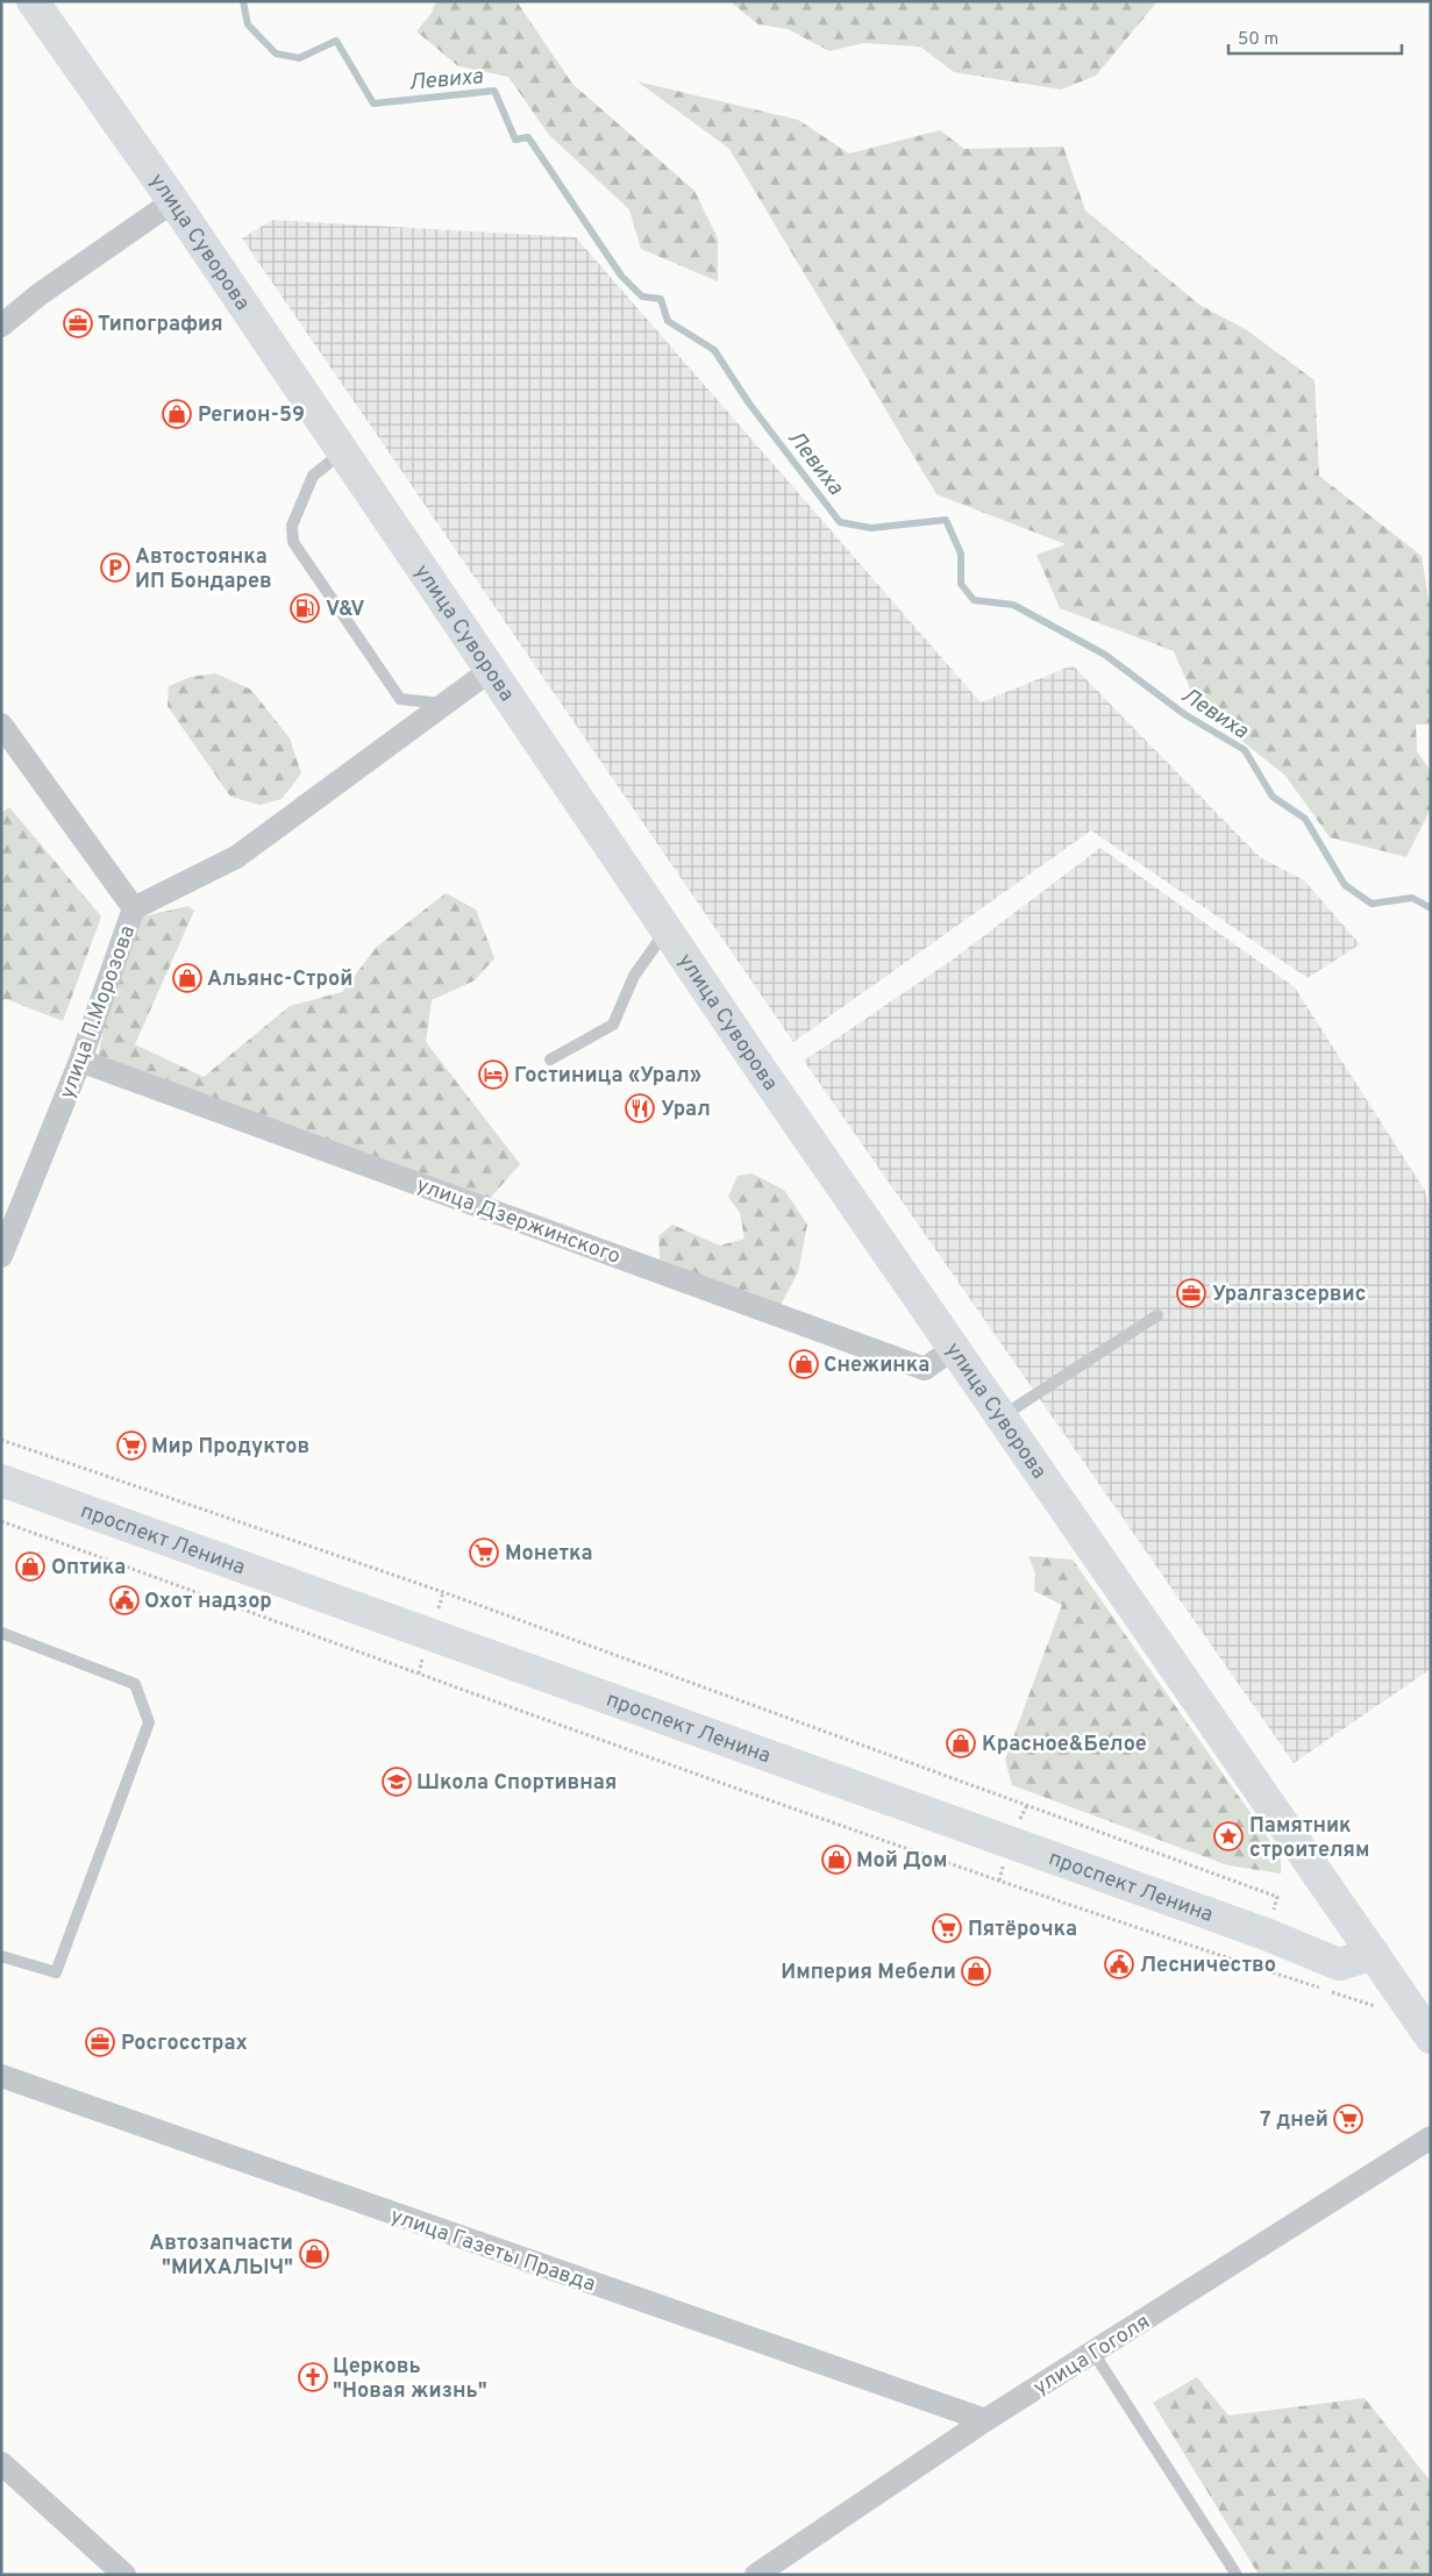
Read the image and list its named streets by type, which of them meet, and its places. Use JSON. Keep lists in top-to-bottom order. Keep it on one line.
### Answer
{"streets":{"main road":["улица Суворова","проспект Ленина"],"street":["улица П.Морозова","улица Дзержинского","улица Газеты Правда","улица Гоголя"]},"crossings":[["улица Суворова","улица П.Морозова"],["улица Суворова","улица Дзержинского"],["улица Суворова","проспект Ленина"],["улица П.Морозова","улица Дзержинского"],["улица Газеты Правда","улица Гоголя"]],"water":["Левиха"],"places":{"office":["Типография","Уралгазсервис","Росгосстрах"],"shop":["Регион-59","Альянс-Строй","Снежинка","Оптика","Красное&Белое","Мой Дом","Империя Мебели","Автозапчасти \"МИХАЛЫЧ\""],"parking":["Автостоянка ИП Бондарев"],"fuel station":["V&V"],"hotel":["Гостиница «Урал»"],"restaurant":["Урал"],"supermarket":["Мир Продуктов","Монетка","Пятёрочка","7 дней"],"public building":["Охот надзор","Лесничество"],"school or university":["Школа Спортивная"],"place":["Памятник строителям"],"church":["Церковь \"Новая жизнь\""]},"scale_bar":"50 m"}
